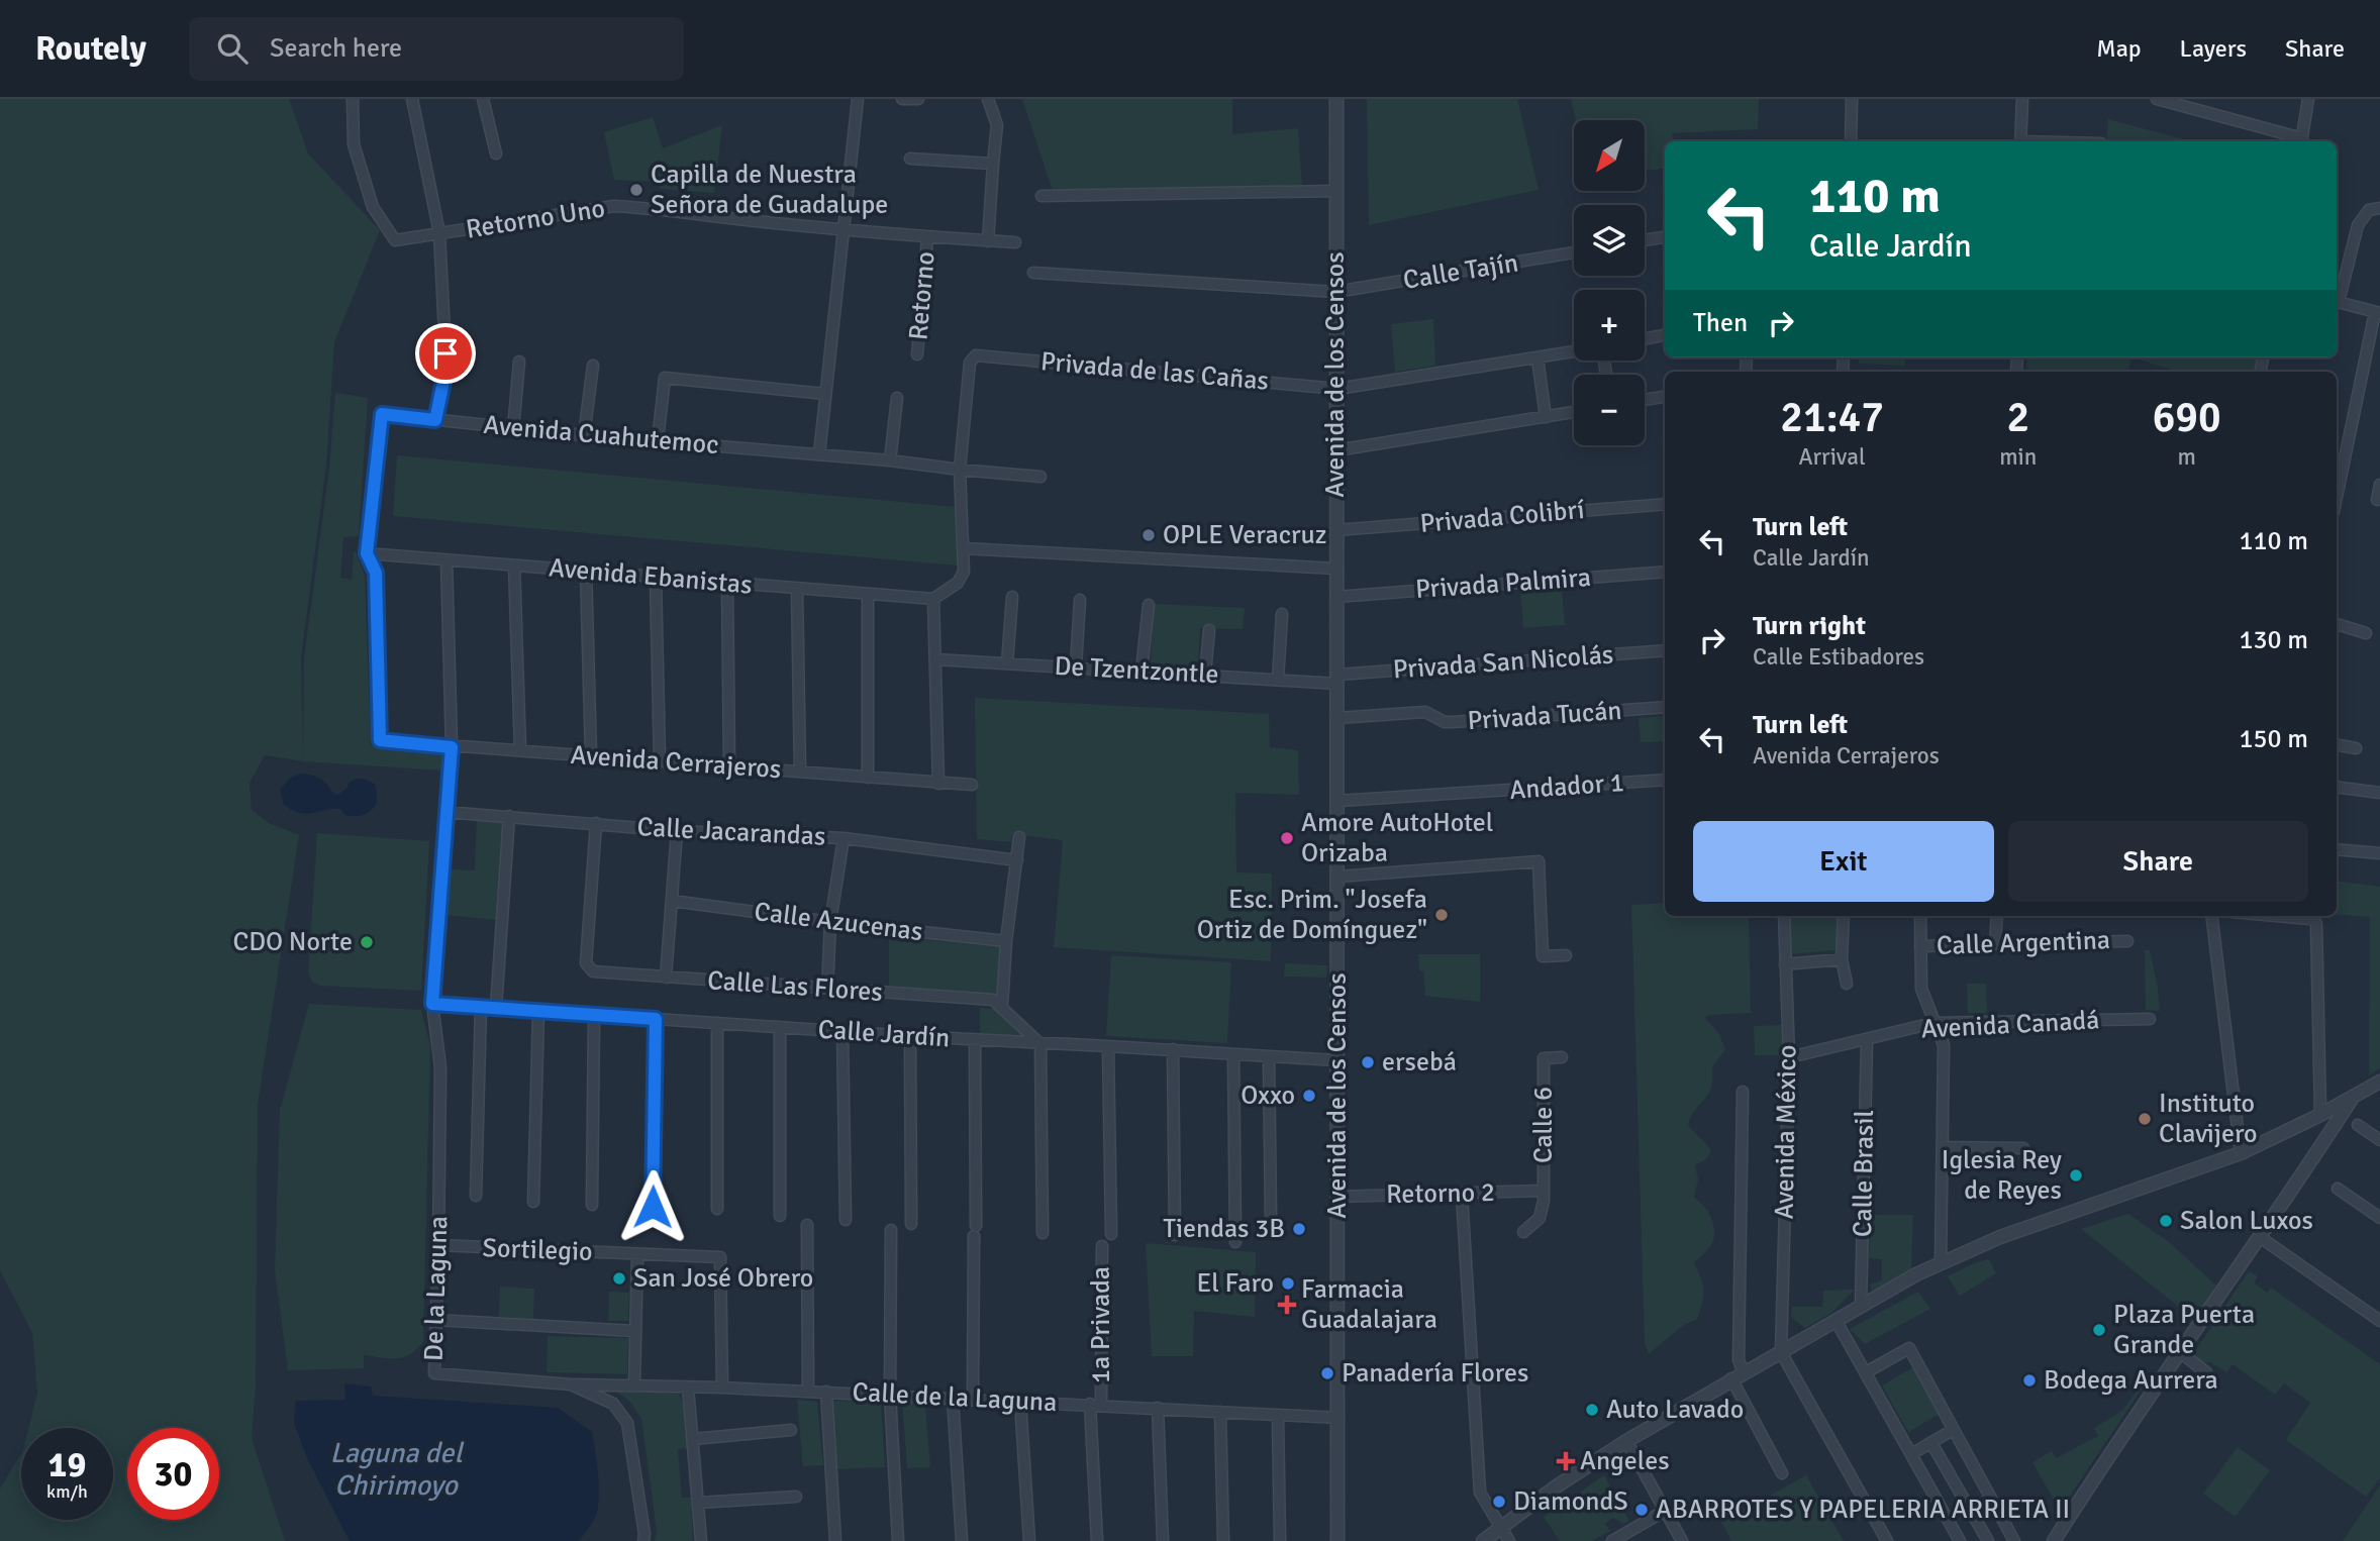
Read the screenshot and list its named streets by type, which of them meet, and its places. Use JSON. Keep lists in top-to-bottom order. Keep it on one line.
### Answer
{"streets":{"street":["Retorno Uno","Calle Tajín","Retorno","Privada de las Cañas","Avenida de los Censos","Avenida Cuahutemoc","Privada Colibrí","Avenida Ebanistas","Privada Palmira","Privada San Nicolás","De Tzentzontle","Privada Tucán","Avenida Cerrajeros","Andador 1","Calle Jacarandas","Calle Azucenas","Calle Argentina","Calle Las Flores","Avenida Canadá","Calle Jardín","Calle 6","Avenida México","Calle Brasil","Retorno 2","Sortilegio","De la Laguna","1a Privada","Calle de la Laguna"]},"crossings":[["Retorno Uno","Retorno"],["Calle Tajín","Avenida de los Censos"],["Privada de las Cañas","Avenida de los Censos"],["Privada de las Cañas","Avenida Cuahutemoc"],["Avenida de los Censos","Privada Colibrí"],["Avenida de los Censos","Privada Palmira"],["Avenida de los Censos","Privada San Nicolás"],["Avenida de los Censos","De Tzentzontle"],["Avenida de los Censos","Privada Tucán"],["Avenida de los Censos","Andador 1"],["Avenida de los Censos","Calle Jardín"],["Avenida de los Censos","Retorno 2"],["Avenida de los Censos","Calle de la Laguna"],["Avenida Cuahutemoc","Avenida Ebanistas"],["Avenida Cuahutemoc","Avenida Cerrajeros"],["Avenida Ebanistas","Avenida Cerrajeros"],["Avenida Ebanistas","De la Laguna"],["Privada San Nicolás","De Tzentzontle"],["Avenida Cerrajeros","De la Laguna"],["Calle Jacarandas","Calle Las Flores"],["Calle Jacarandas","De la Laguna"],["Avenida Canadá","Avenida México"],["Avenida Canadá","Calle Brasil"],["Calle Jardín","De la Laguna"],["Calle 6","Retorno 2"],["Sortilegio","De la Laguna"],["Sortilegio","Calle de la Laguna"],["De la Laguna","Calle de la Laguna"],["1a Privada","Calle de la Laguna"]],"water":["Laguna del Chirimoyo"],"places":{"other":["Capilla de Nuestra Señora de Guadalupe","OPLE Veracruz","Amore AutoHotel Orizaba","Esc. Prim. \"Josefa Ortiz de Domínguez\"","CDO Norte","ersebá","Oxxo","Instituto Clavijero","Iglesia Rey de Reyes","Salon Luxos","Tiendas 3B","San José Obrero","El Faro","Plaza Puerta Grande","Panadería Flores","Bodega Aurrera","Auto Lavado","DiamondS","ABARROTES Y PAPELERIA ARRIETA II"],"health":["Farmacia Guadalajara","Angeles"]},"north":"bottom left","page":{"header":"Routely","search":"Search here","nav":["Map","Layers","Share"],"map_buttons":["+","−"],"turn":["110 m","Calle Jardín"],"then":"Then","eta":["21:47","Arrival","2","min","690","m"],"list":[{"name":"Turn left","note":"Calle Jardín","value":"110 m"},{"name":"Turn right","note":"Calle Estibadores","value":"130 m"},{"name":"Turn left","note":"Avenida Cerrajeros","value":"150 m"}],"buttons":["Exit","Share"],"speed":"19 km/h","limit":"30"}}
